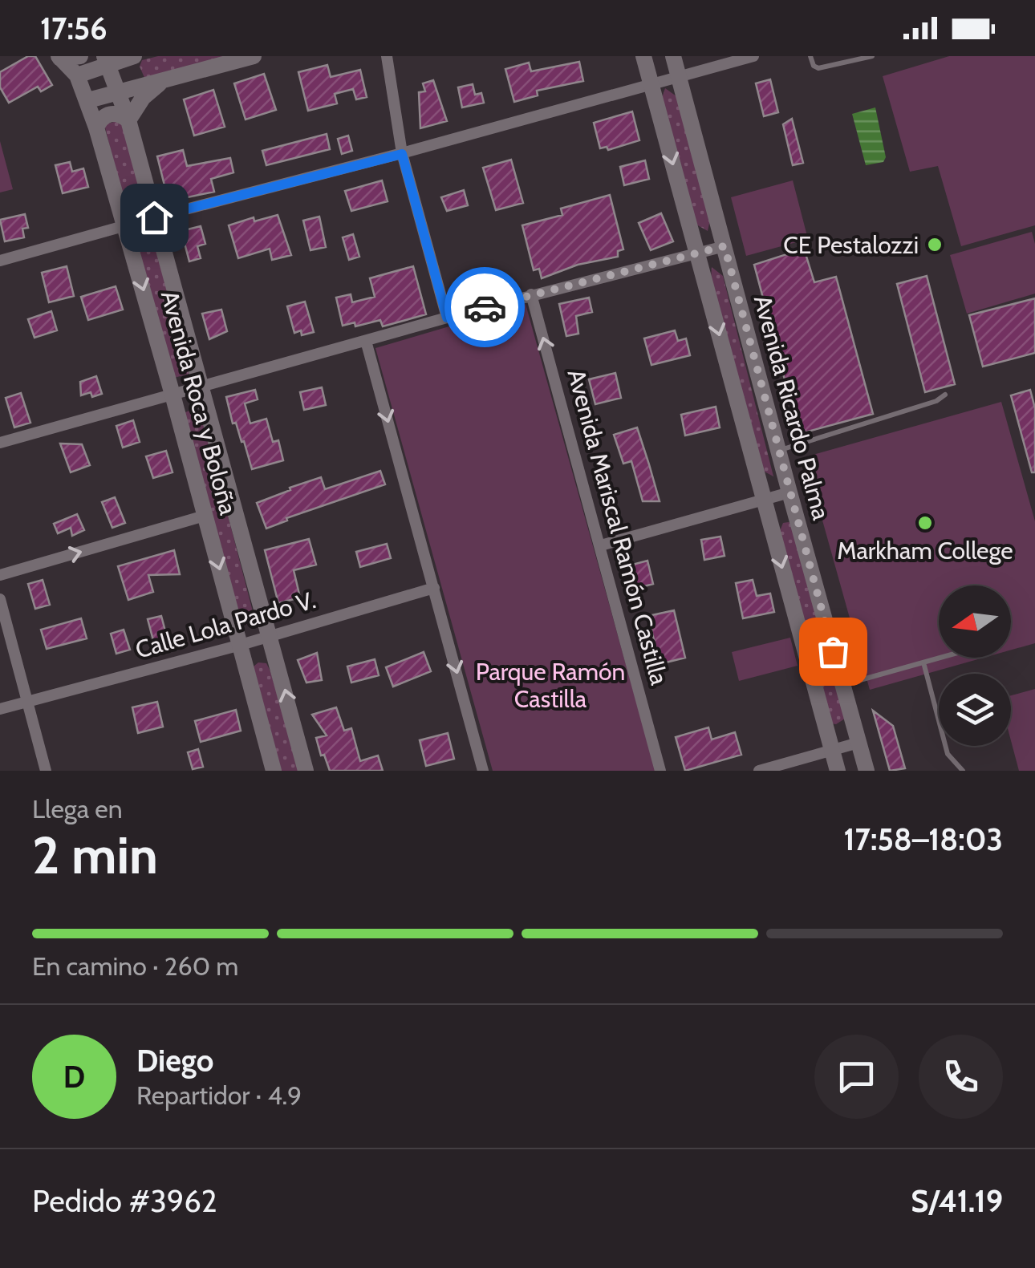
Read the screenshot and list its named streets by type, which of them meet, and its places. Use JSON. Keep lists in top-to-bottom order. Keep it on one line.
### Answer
{"streets":{"main road":["Avenida Roca y Boloña","Avenida Ricardo Palma"],"street":["Avenida Mariscal Ramón Castilla","Calle Lola Pardo V."]},"crossings":[["Avenida Roca y Boloña","Calle Lola Pardo V."]],"one_way":["Avenida Mariscal Ramón Castilla"],"parks":["Parque Ramón Castilla"],"places":["CE Pestalozzi","Markham College"],"north":"left","page":{"status":"17:56","heading":["2 min","Llega en","17:58–18:03"],"panel":["Diego","Repartidor · 4.9","Pedido #3962","S/41.19"],"bar":"En camino · 260 m","round":"D"}}
